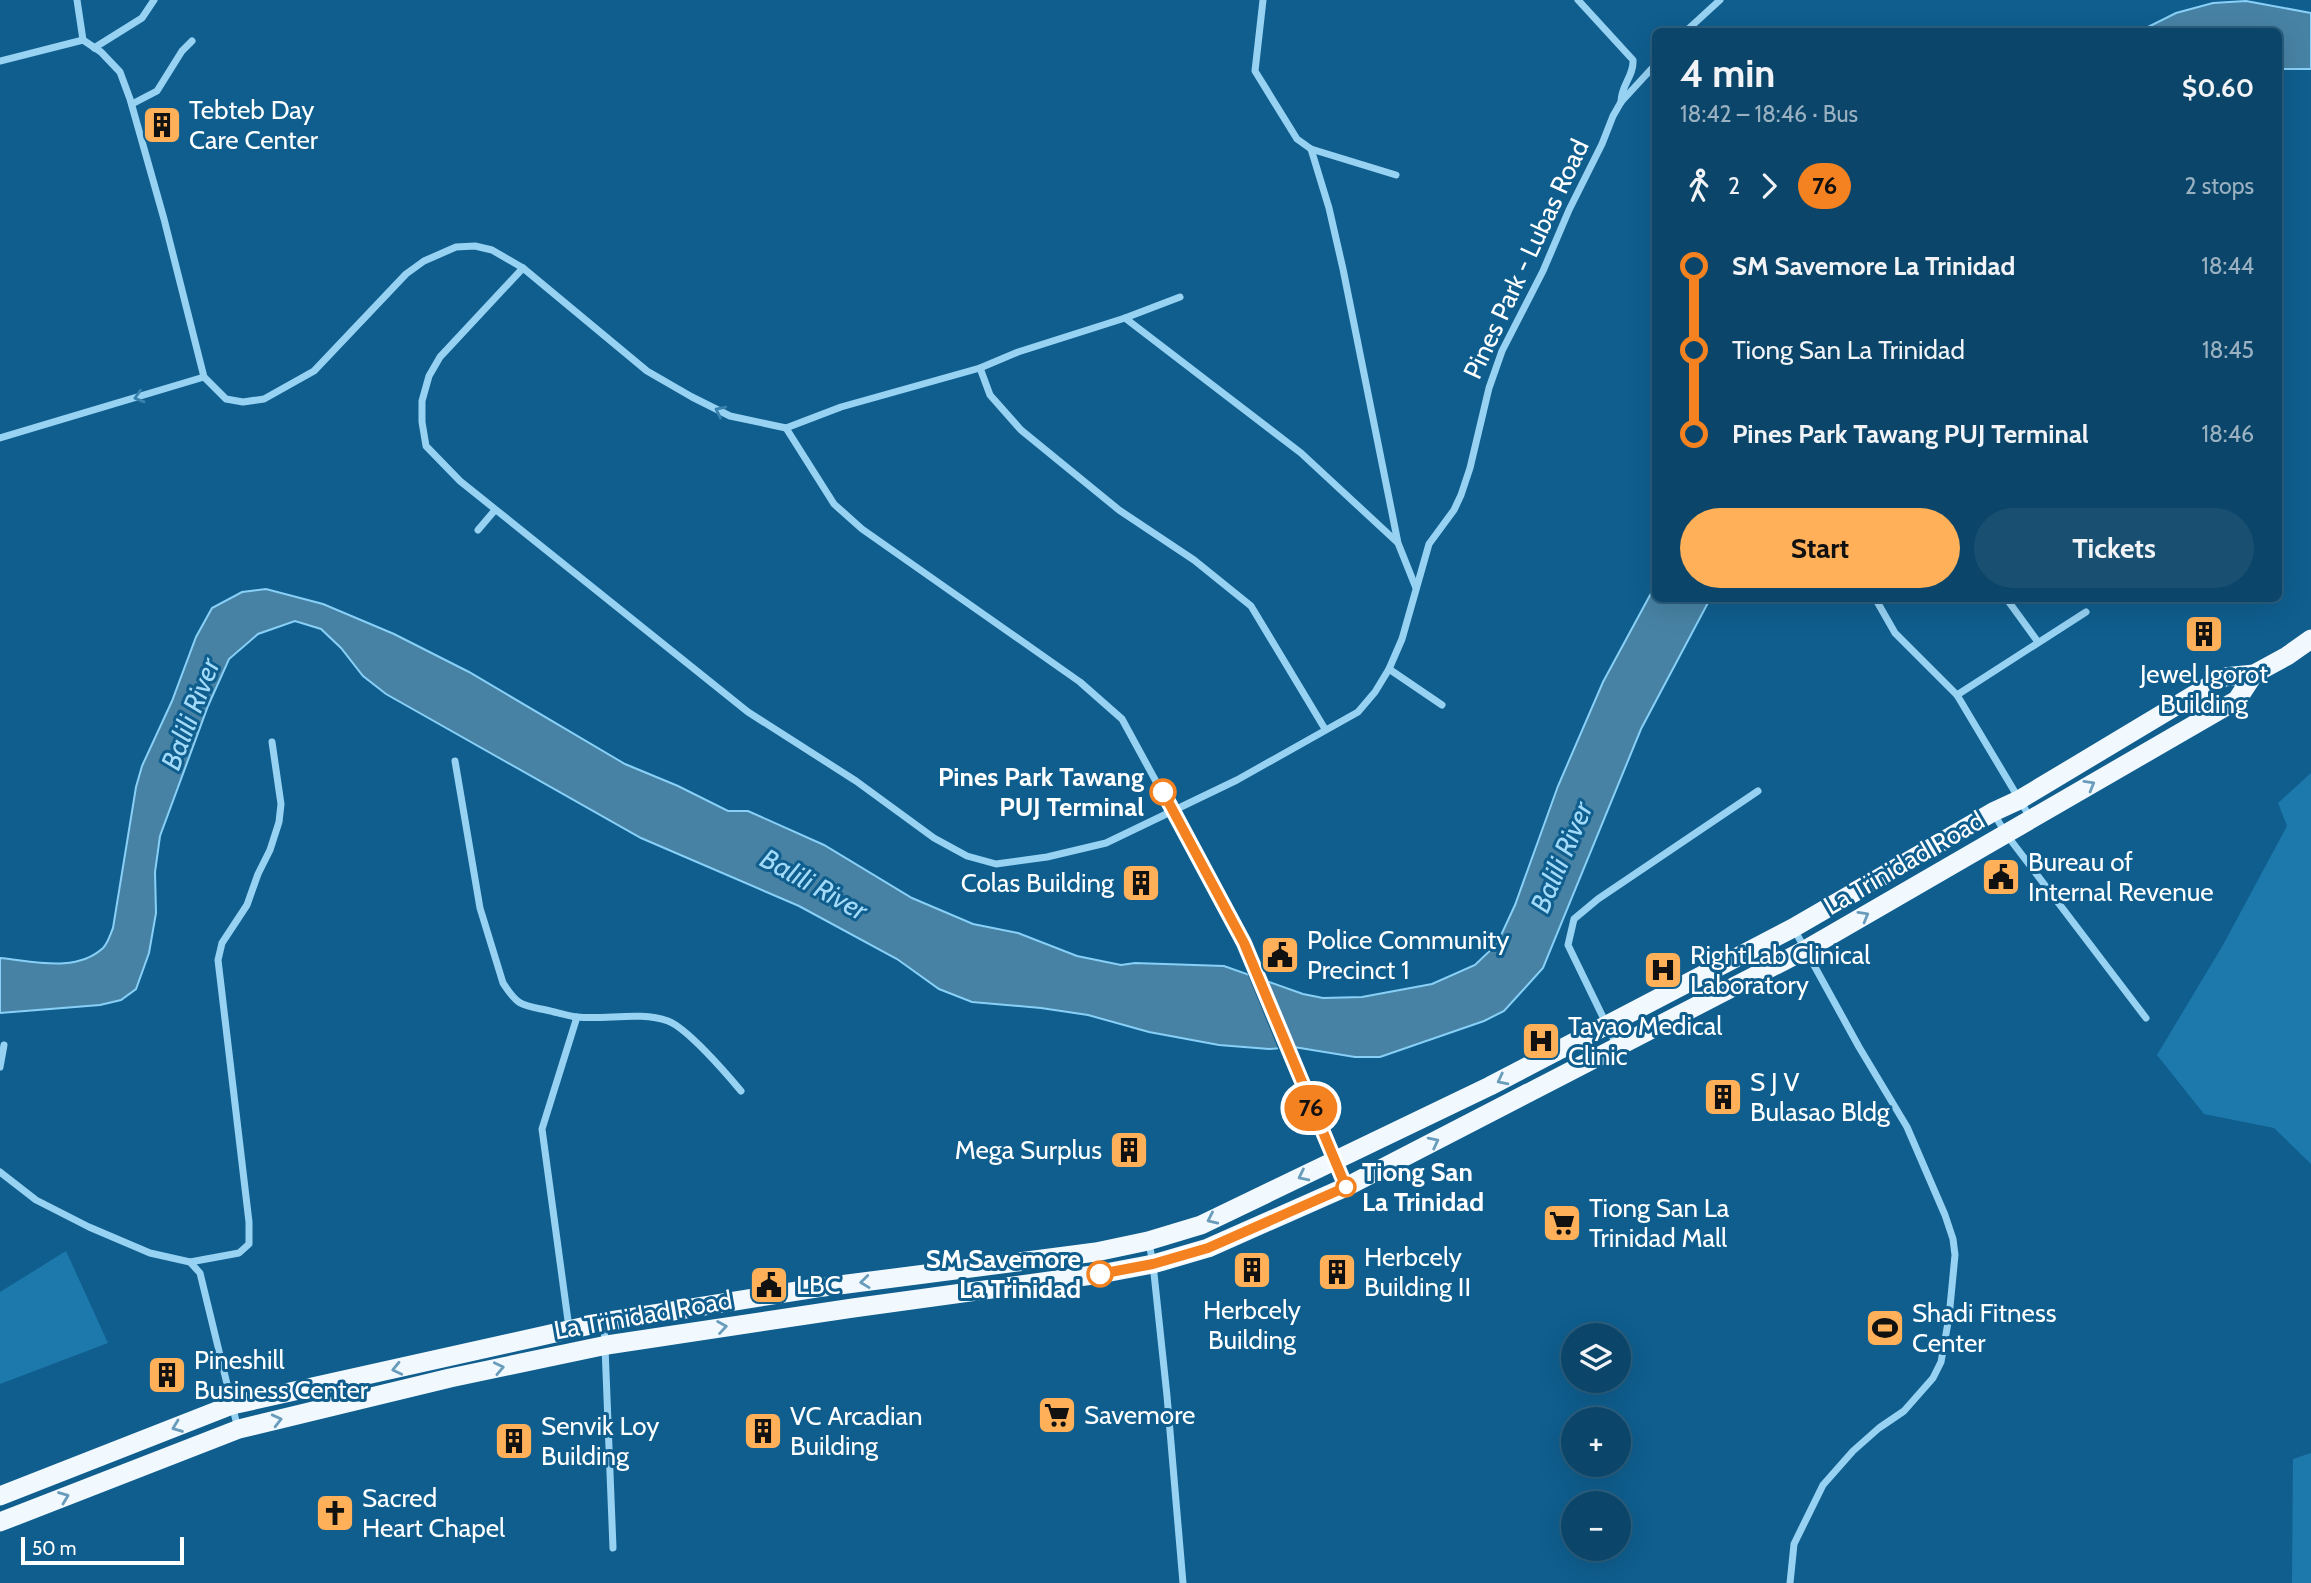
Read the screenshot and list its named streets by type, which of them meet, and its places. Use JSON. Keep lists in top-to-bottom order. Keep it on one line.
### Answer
{"streets":{"highway":["La Trinidad Road"],"street":["Pines Park - Lubas Road"]},"water":["Balili River"],"places":{"building":["Tebteb Day Care Center","Jewel Igorot Building","Colas Building","S J V Bulasao Bldg","Mega Surplus","Herbcely Building","Herbcely Building II","Pineshill Business Center","VC Arcadian Building","Senvik Loy Building"],"other":["Pines Park Tawang PUJ Terminal","Tiong San La Trinidad","SM Savemore La Trinidad"],"public building":["Bureau of Internal Revenue","Police Community Precinct 1","LBC"],"hospital":["RightLab Clinical Laboratory","Tayao Medical Clinic"],"supermarket":["Tiong San La Trinidad Mall","Savemore"],"sports":["Shadi Fitness Center"],"church":["Sacred Heart Chapel"]},"lines":["bus line 76"],"scale_bar":"50 m","page":{"on_map":"76","heading":["4 min","18:42 – 18:46 · Bus","$0.60"],"legs":["2","76","2 stops"],"list":[{"name":"SM Savemore La Trinidad","value":"18:44"},{"name":"Tiong San La Trinidad","value":"18:45"},{"name":"Pines Park Tawang PUJ Terminal","value":"18:46"}],"buttons":["Start","Tickets"],"map_buttons":["+","−"],"scale":"50 m"}}
